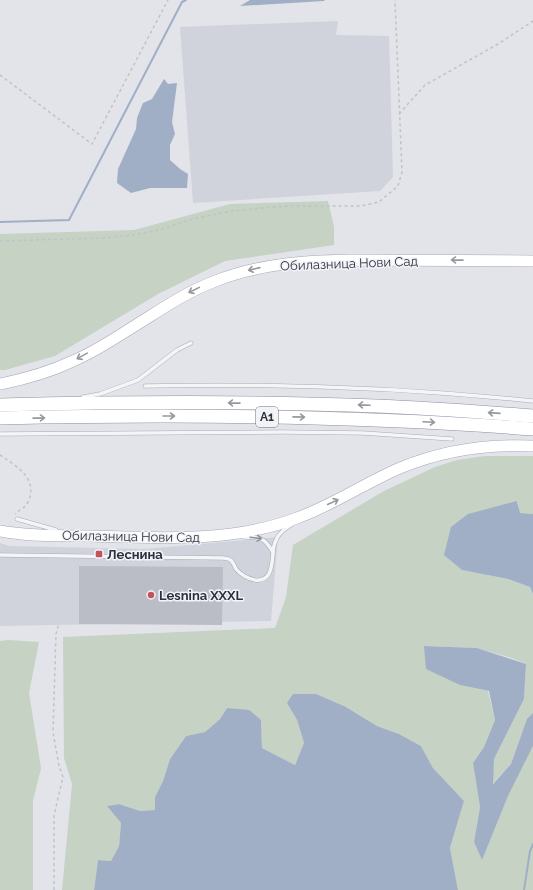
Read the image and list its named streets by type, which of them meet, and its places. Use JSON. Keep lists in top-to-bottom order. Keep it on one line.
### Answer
{"streets":{"highway":["A1"],"main road":["Обилазница Нови Сад"]},"places":{"transit":["Леснина"],"other":["Lesnina XXXL"]}}
